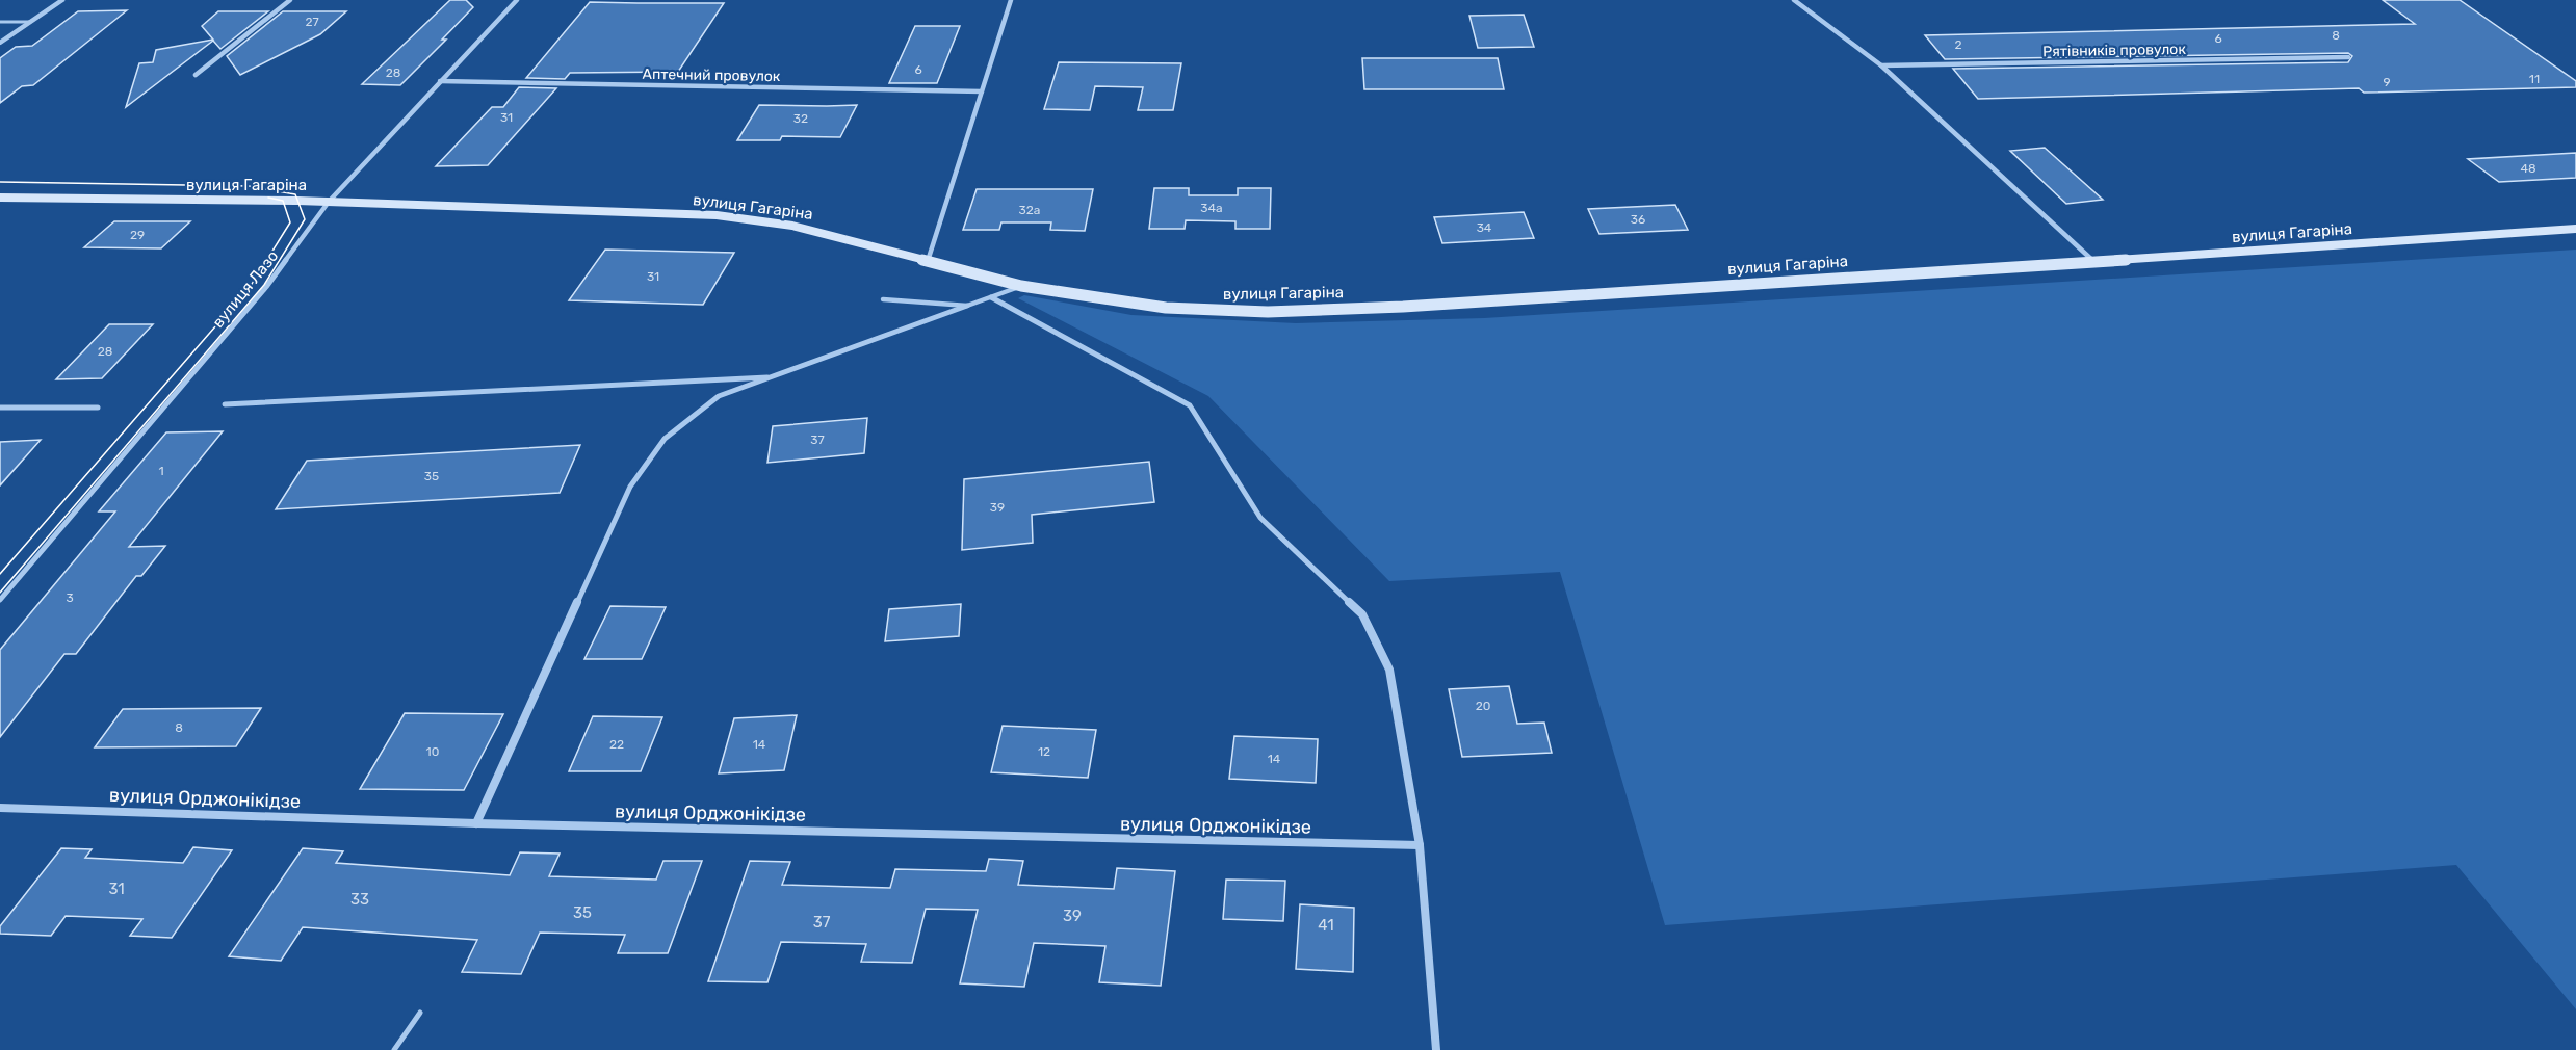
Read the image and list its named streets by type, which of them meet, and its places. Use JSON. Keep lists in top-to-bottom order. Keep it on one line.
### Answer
{"streets":{"main road":["вулиця Гагаріна"],"street":["Рятівників провулок","Аптечний провулок","вулиця Лазо","вулиця Орджонікідзе"]},"crossings":[["Аптечний провулок","вулиця Лазо"],["вулиця Гагаріна","вулиця Лазо"]],"house_numbers":["27","8","6","2","6","28","11","9","31","32","48","34а","32а","36","34","29","31","28","37","1","35","39","3","20","8","22","14","10","12","14","31","33","35","39","37","41"]}
